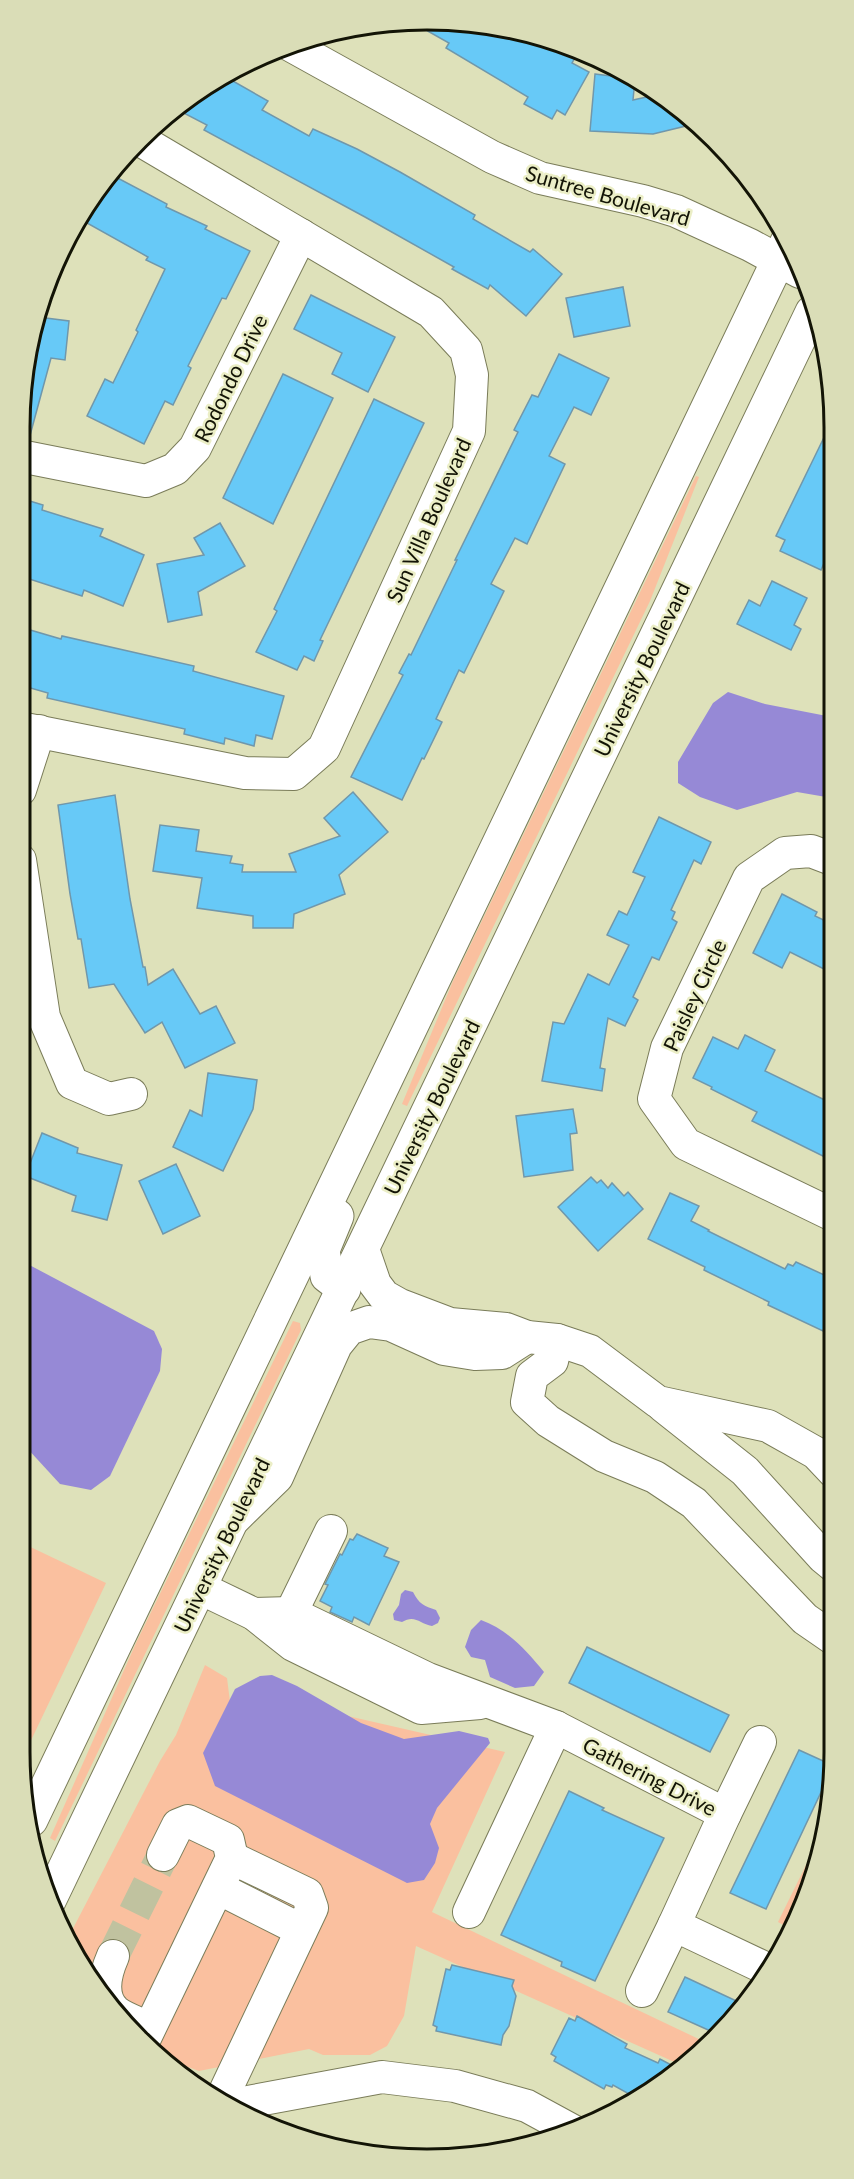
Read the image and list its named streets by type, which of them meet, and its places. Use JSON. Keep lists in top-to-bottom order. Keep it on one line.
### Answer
{"streets":{"main road":["University Boulevard"],"street":["Suntree Boulevard","Rodondo Drive","Sun Villa Boulevard","Paisley Circle","Gathering Drive"]},"crossings":[["Rodondo Drive","Sun Villa Boulevard"]]}
